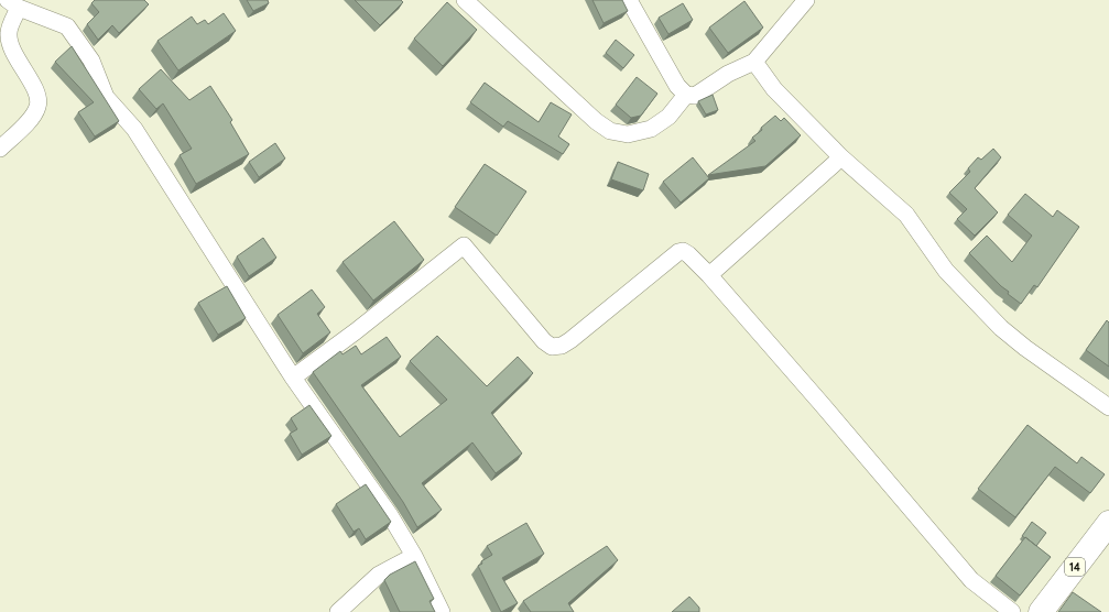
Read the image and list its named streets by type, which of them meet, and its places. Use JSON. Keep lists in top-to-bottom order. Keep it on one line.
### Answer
{"streets":{"main road":["14"]}}
